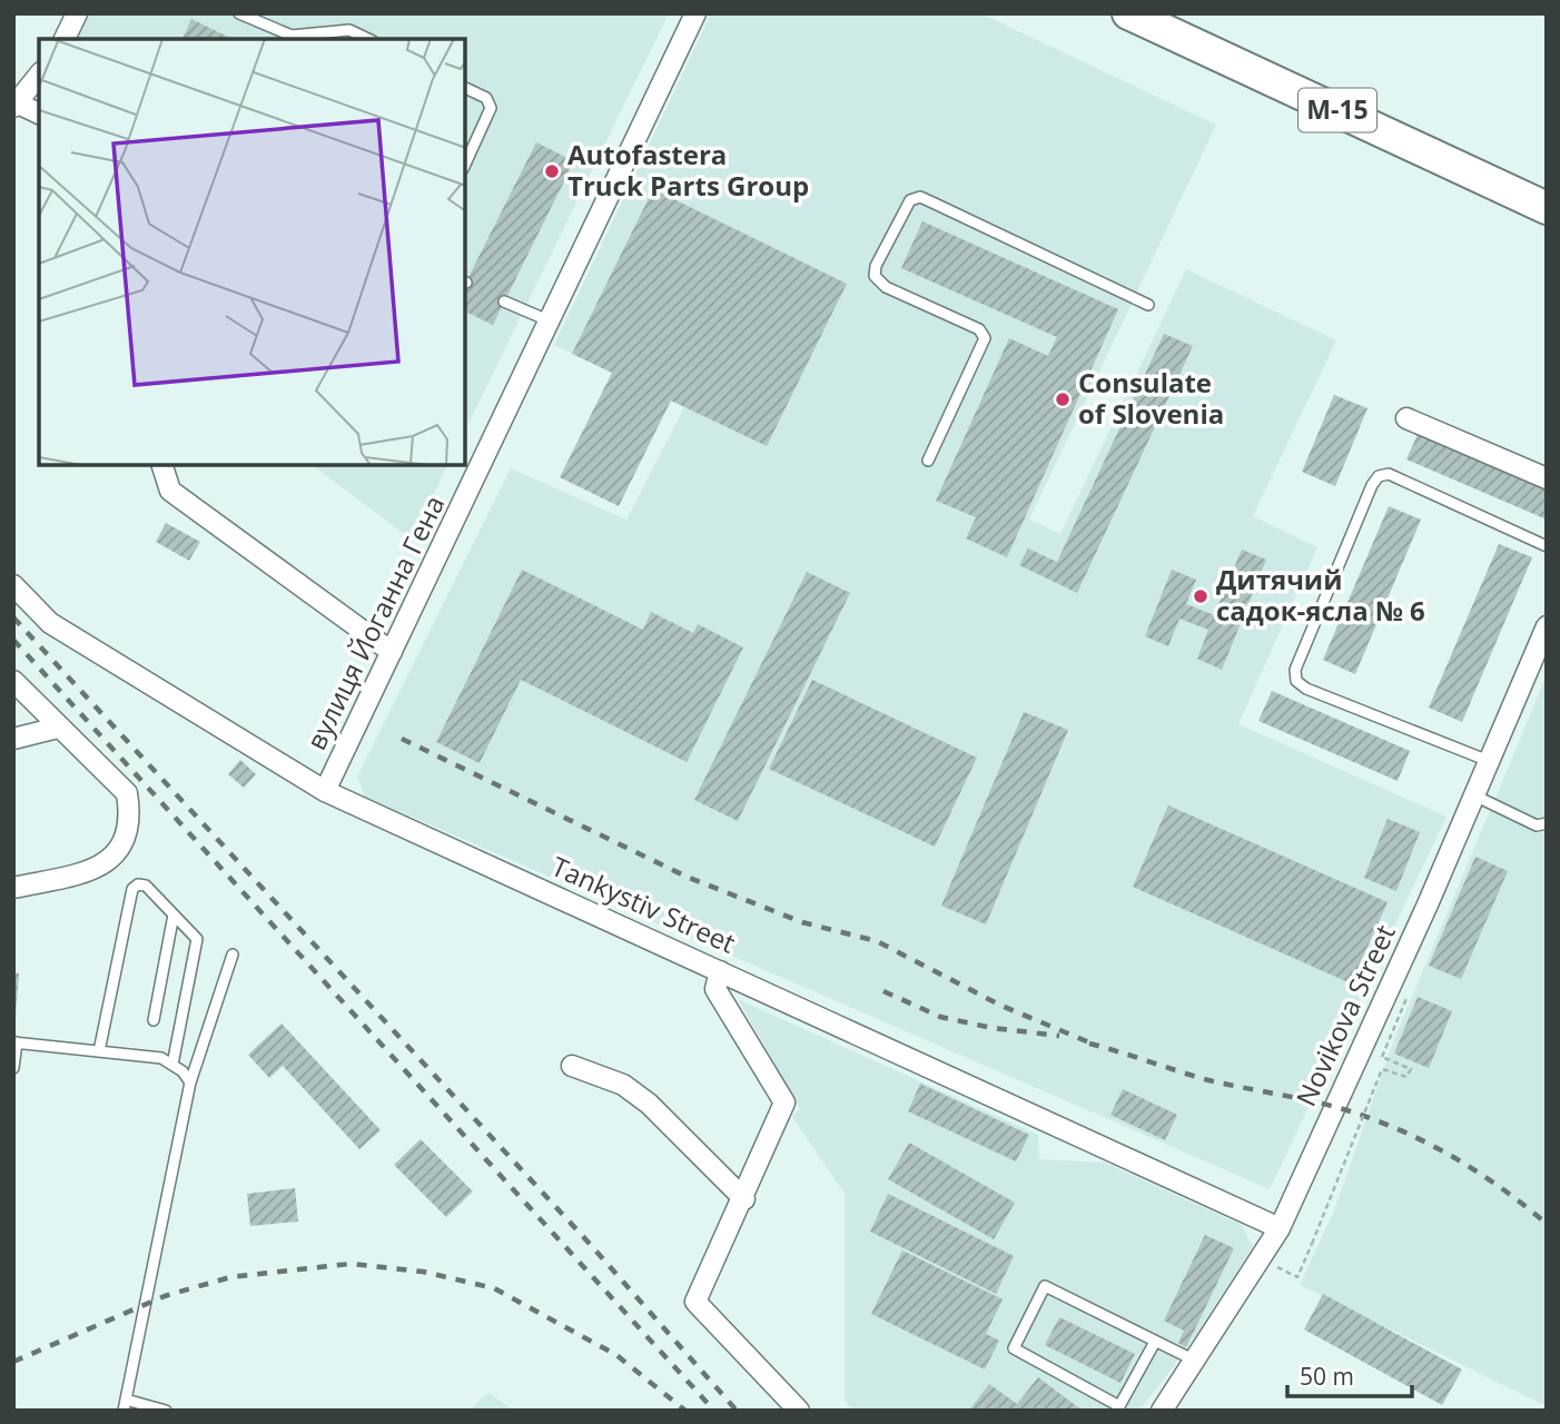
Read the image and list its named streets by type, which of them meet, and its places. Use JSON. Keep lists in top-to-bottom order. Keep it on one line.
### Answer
{"streets":{"main road":["М-15"],"street":["вулиця Йоганна Гена","Tankystiv Street","Novikova Street"]},"crossings":[["вулиця Йоганна Гена","Tankystiv Street"],["Tankystiv Street","Novikova Street"]],"places":["Autofastera Truck Parts Group","Consulate of Slovenia","Дитячий садок-ясла № 6"],"scale_bar":"50 m"}
